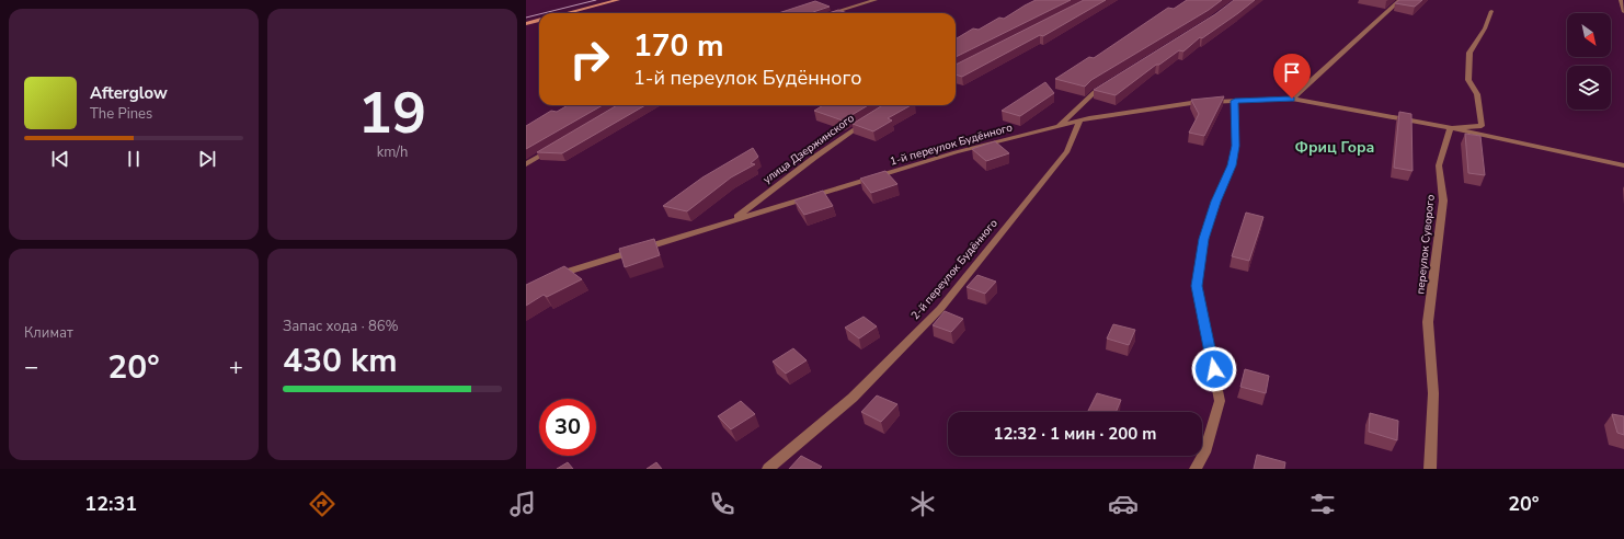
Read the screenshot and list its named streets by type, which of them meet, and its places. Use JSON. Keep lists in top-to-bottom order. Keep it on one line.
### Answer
{"streets":{"street":["1-й переулок Будённого","улица Дзержинского","переулок Суворого","2-й переулок Будённого"]},"crossings":[["1-й переулок Будённого","улица Дзержинского"],["1-й переулок Будённого","переулок Суворого"],["1-й переулок Будённого","2-й переулок Будённого"]],"districts":["Фриц Гора"],"north":"bottom right","page":{"tile":[["19","km/h"],"Климат",["Запас хода · 86%","430 km"]],"turn":["170 m","1-й переулок Будённого"],"song":["Afterglow","The Pines"],"heat":["−","20°","+"],"limit":"30","trip":"12:32 · 1 мин · 200 m","tabs":["12:31","20°"]}}
